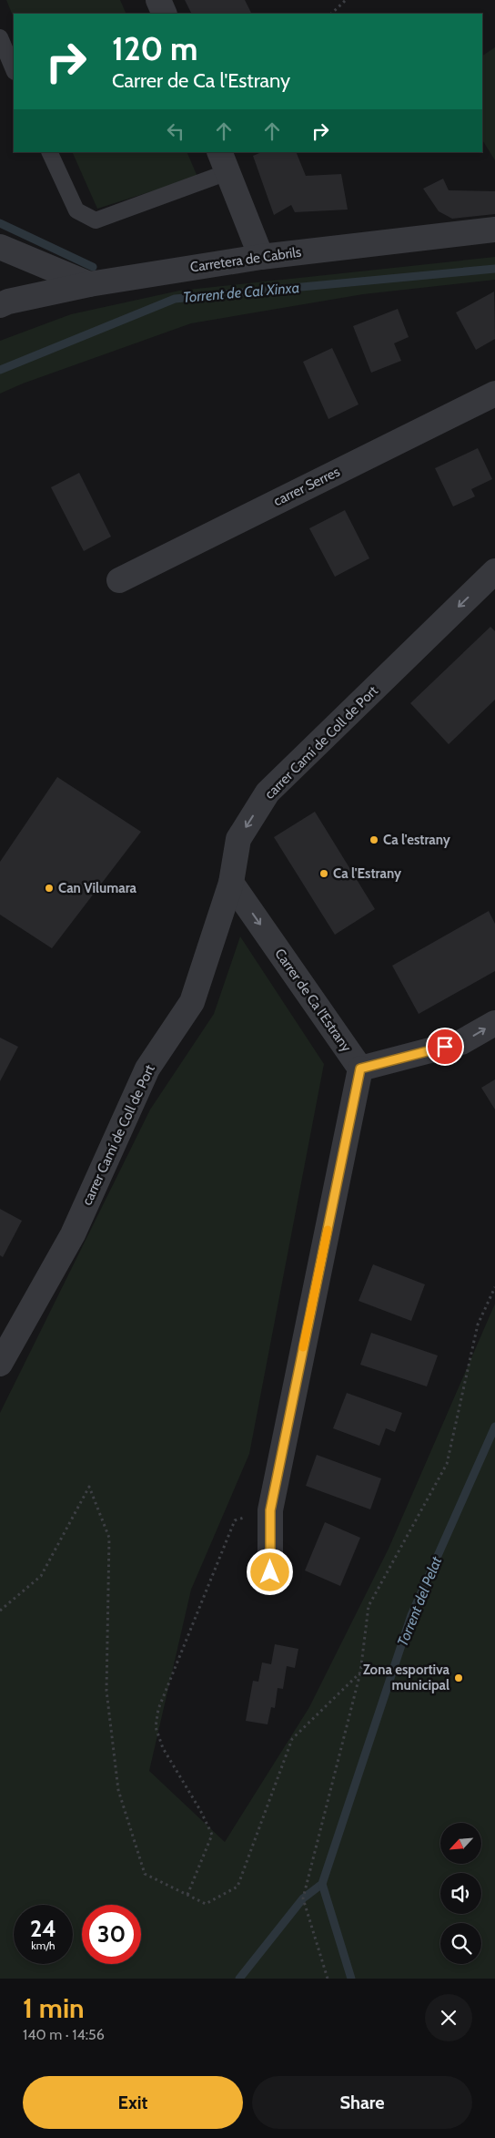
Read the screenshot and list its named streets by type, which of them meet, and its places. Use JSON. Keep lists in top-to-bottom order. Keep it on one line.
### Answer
{"streets":{"street":["Carretera de Cabrils","carrer Serres","carrer Camí de Coll de Port","Carrer de Ca l'Estrany"]},"crossings":[["carrer Camí de Coll de Port","Carrer de Ca l'Estrany"]],"one_way":["carrer Camí de Coll de Port","Carrer de Ca l'Estrany"],"water":["Torrent de Cal Xinxa","Torrent del Pelat"],"places":["Ca l'estrany","Ca l'Estrany","Can Vilumara","Zona esportiva municipal"],"north":"bottom left","page":{"turn":["120 m","Carrer de Ca l'Estrany"],"speed":"24 km/h","limit":"30","heading":["1 min","140 m · 14:56"],"buttons":["Exit","Share"]}}
